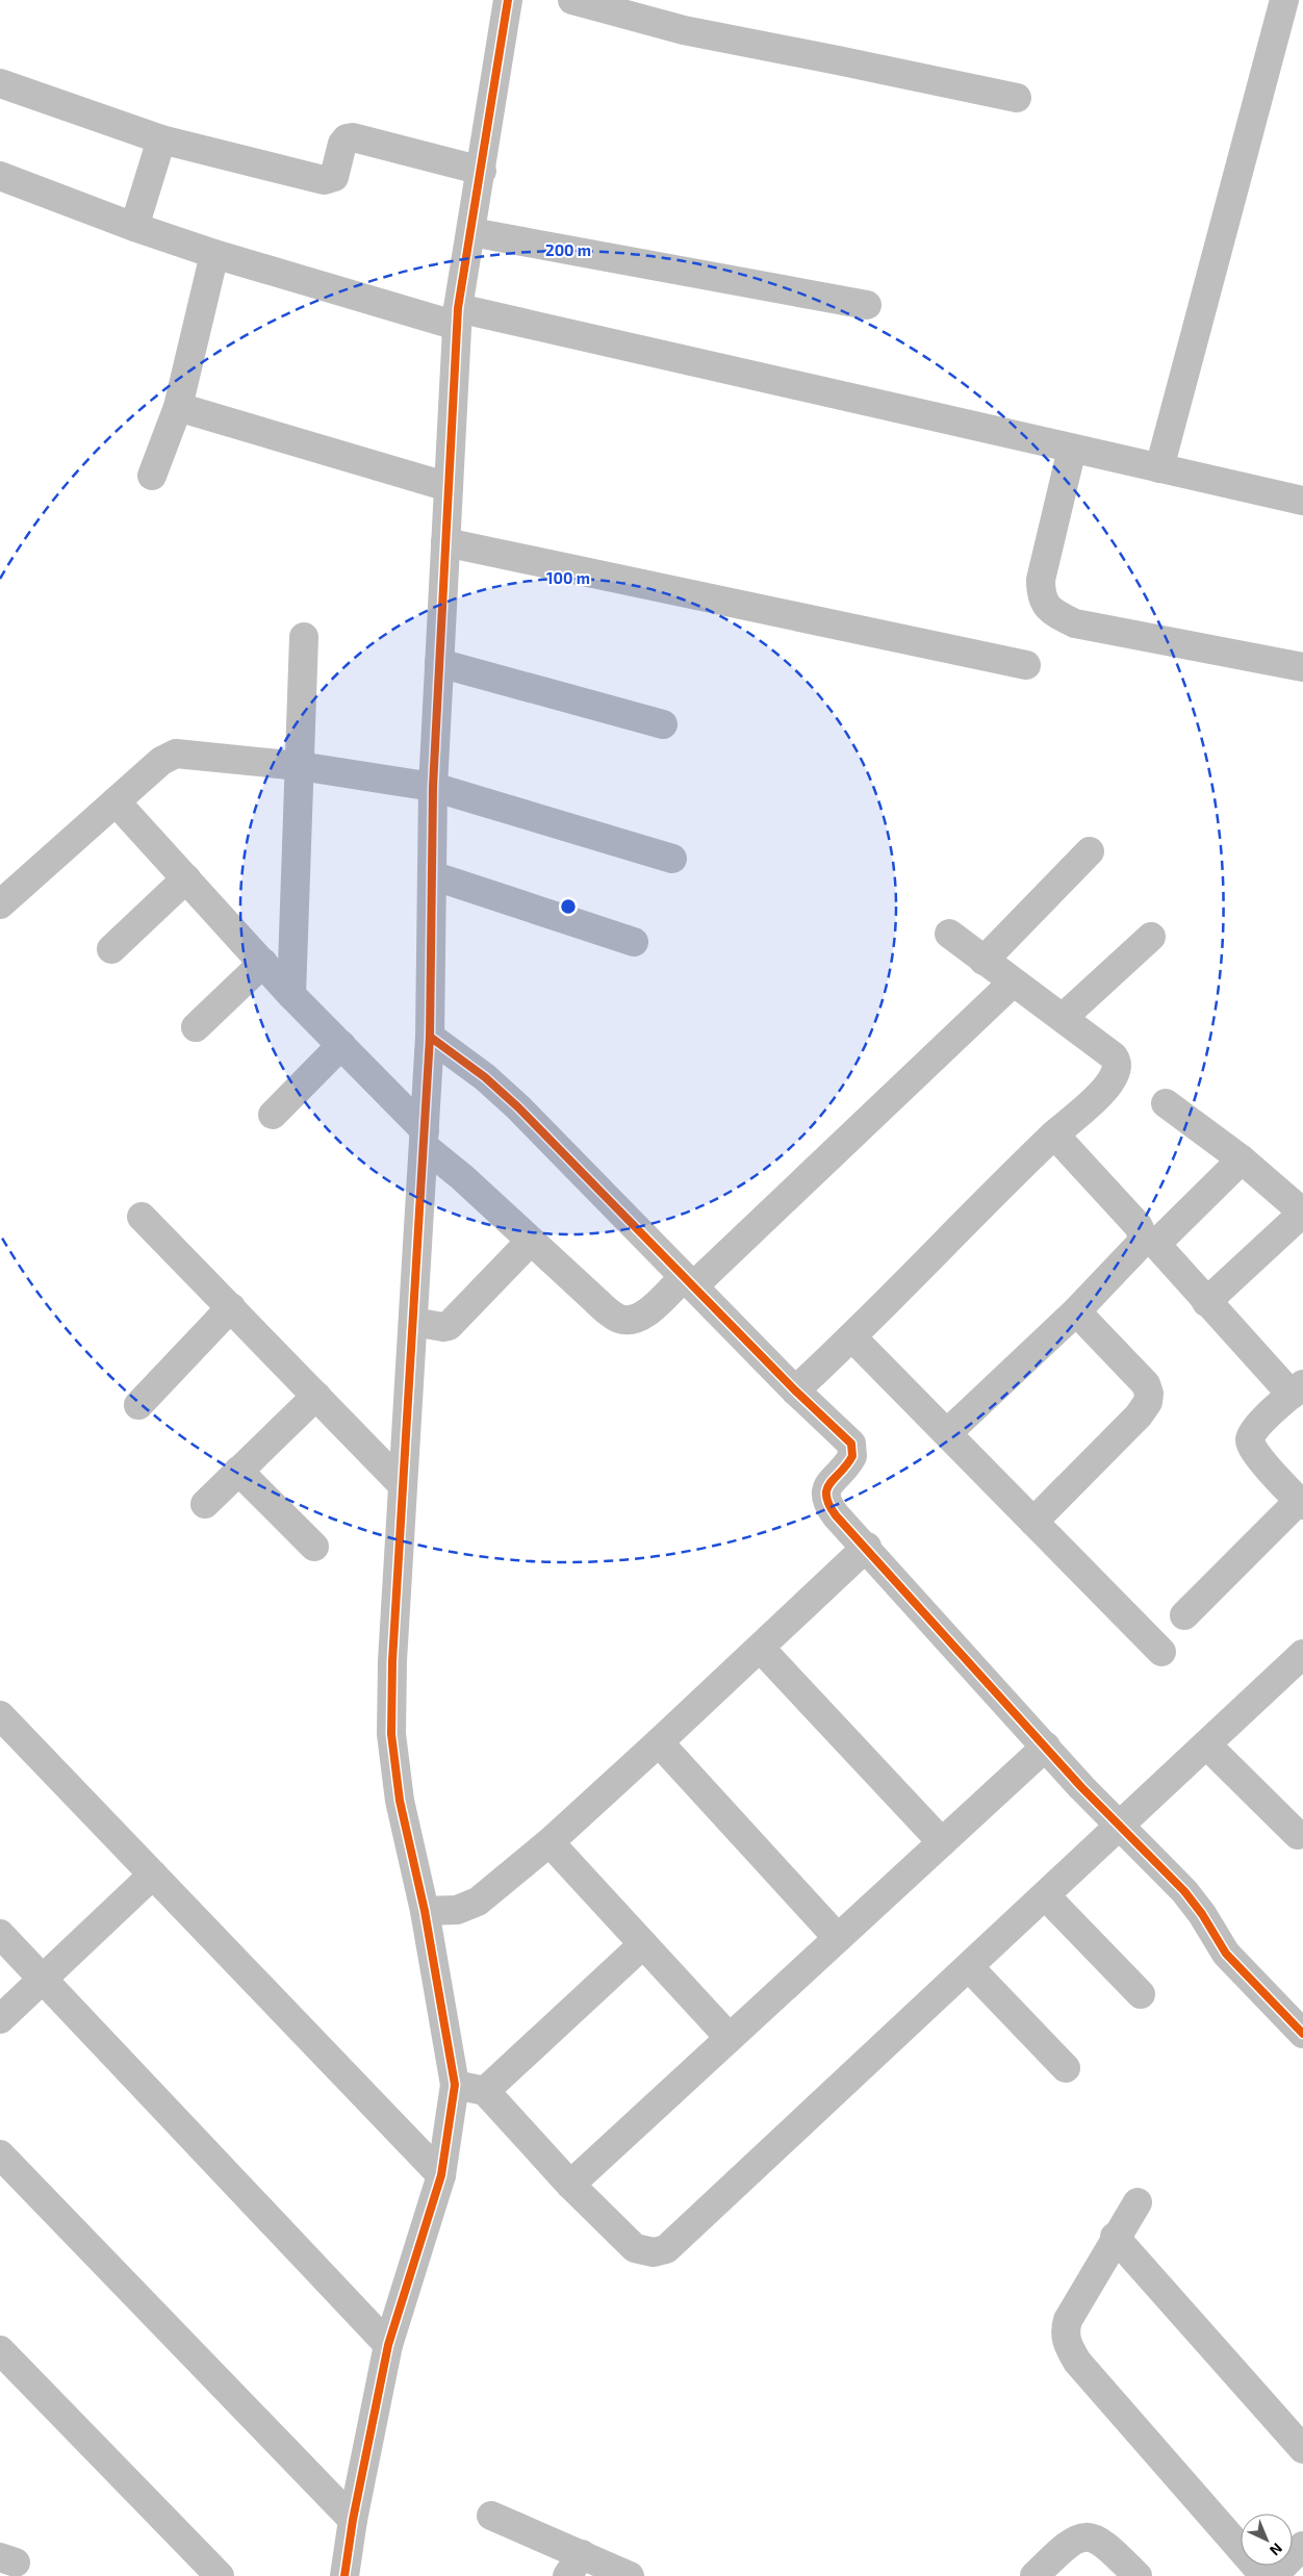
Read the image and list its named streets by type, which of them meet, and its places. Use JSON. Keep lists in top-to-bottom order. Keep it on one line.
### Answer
{"north":"bottom right","rings":["200 m","100 m"]}
